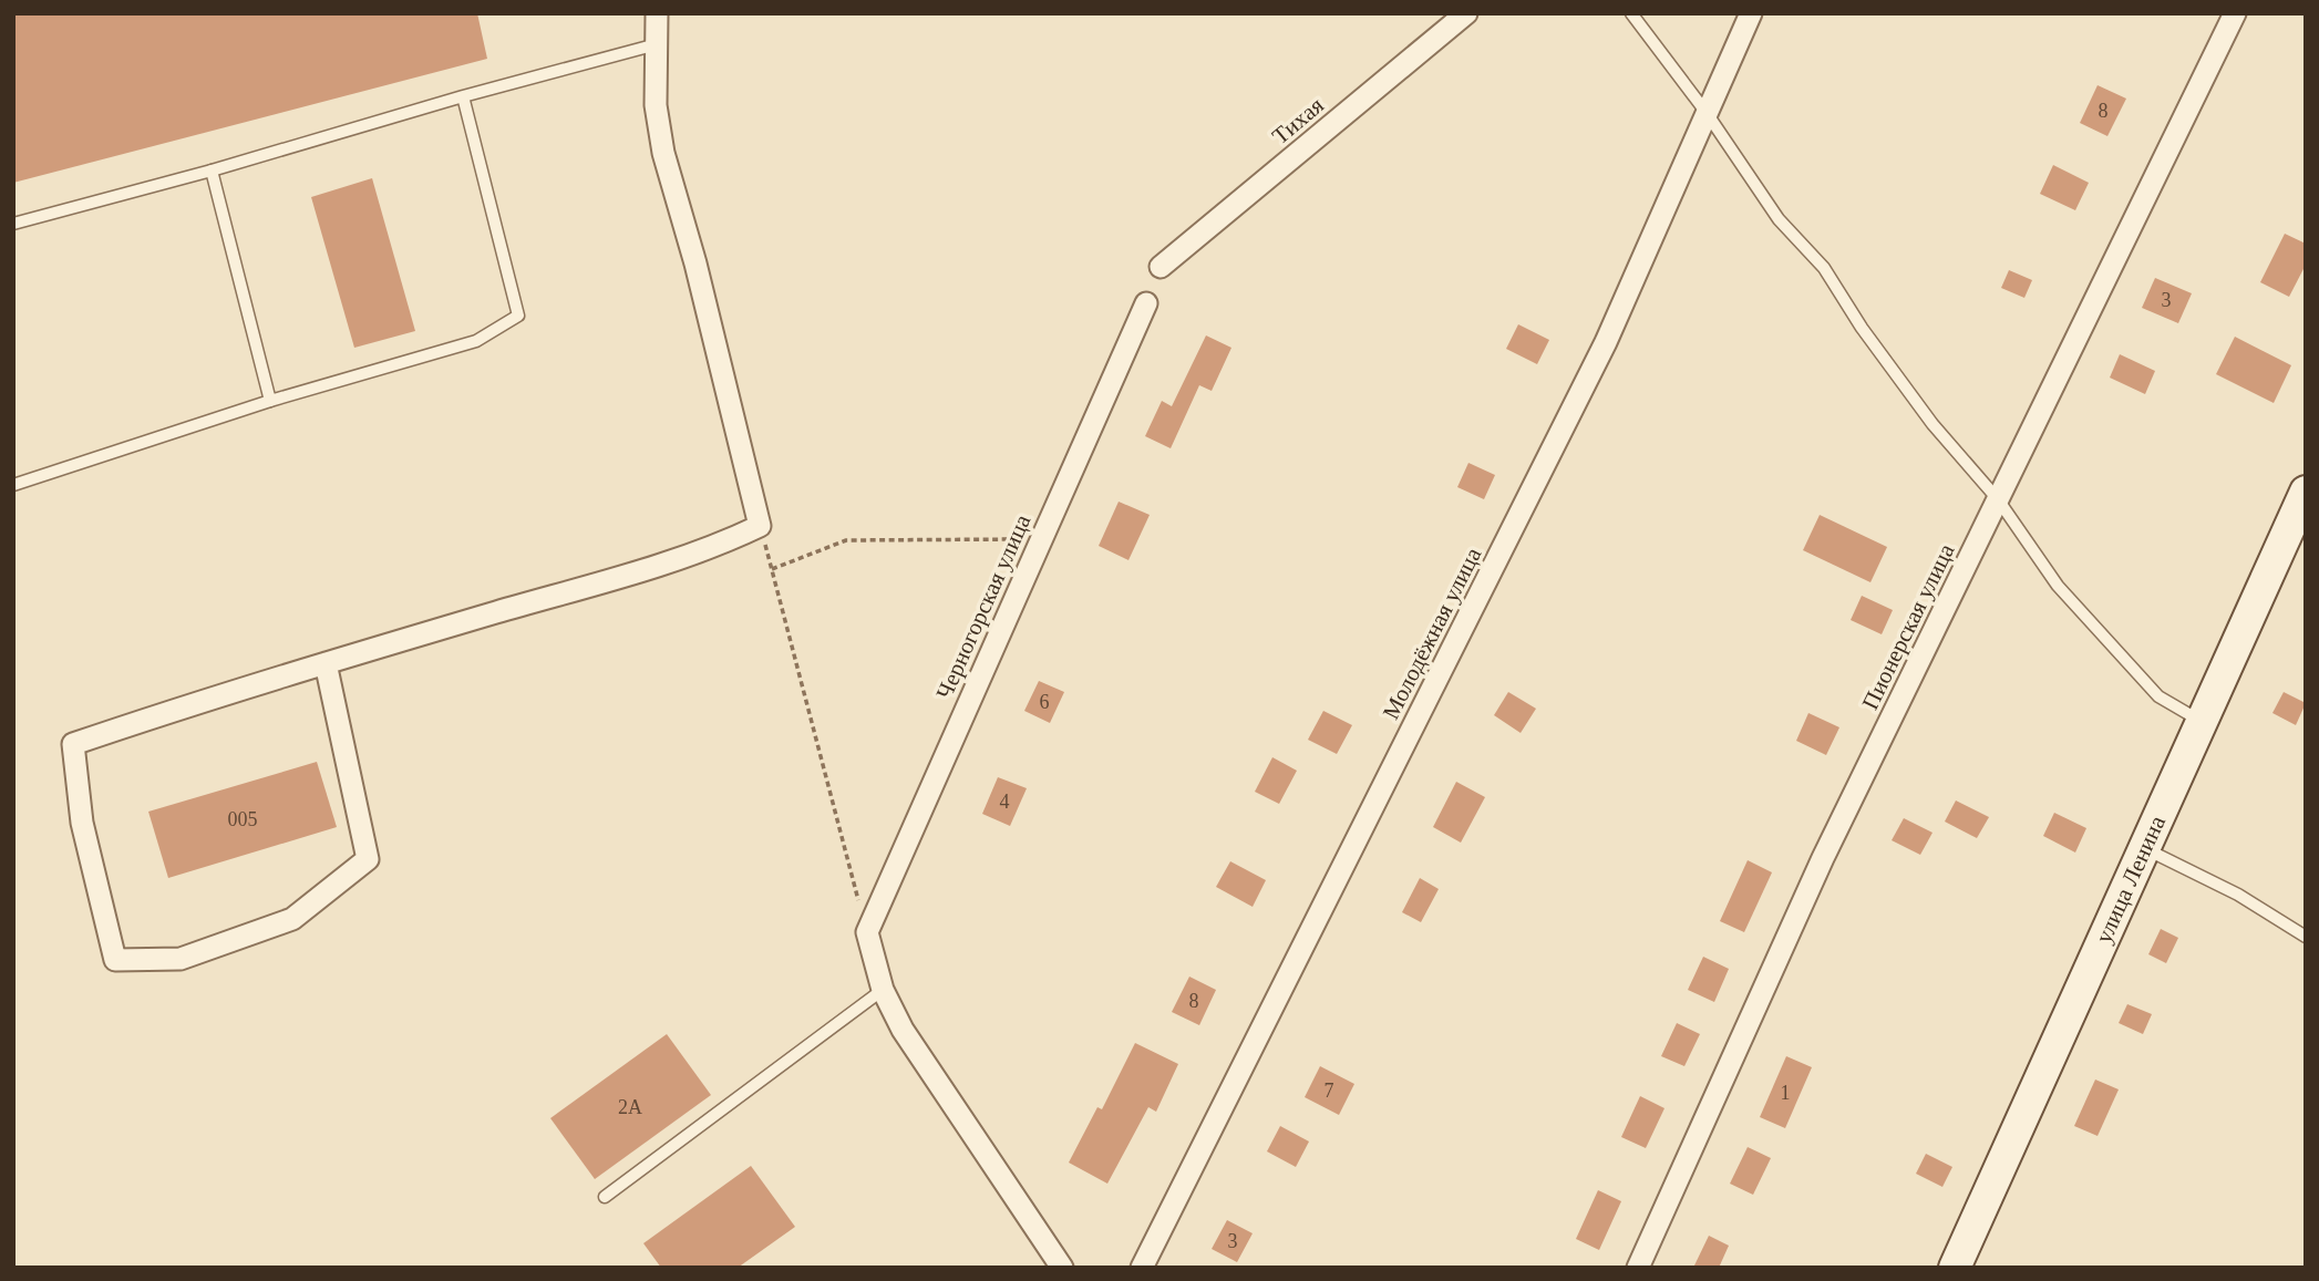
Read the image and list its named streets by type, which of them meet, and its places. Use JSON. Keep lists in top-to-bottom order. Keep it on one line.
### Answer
{"streets":{"street":["Тихая","Черногорская улица","Пионерская улица","Молодёжная улица","улица Ленина"]},"house_numbers":["8","3","6","4","005","8","7","1","2А","3"]}
